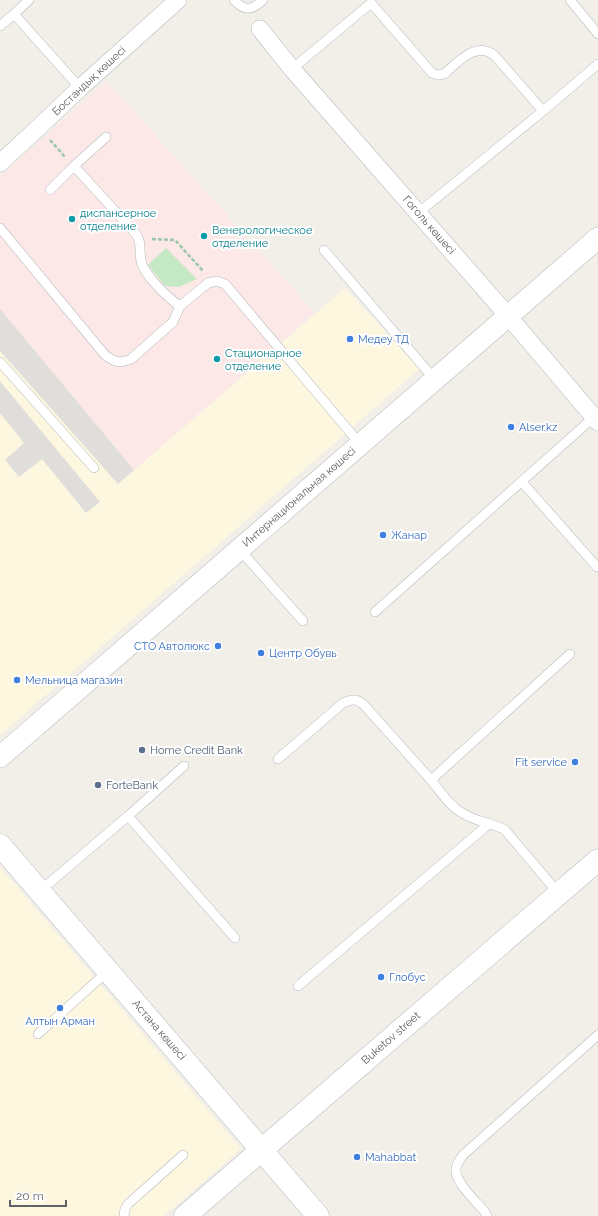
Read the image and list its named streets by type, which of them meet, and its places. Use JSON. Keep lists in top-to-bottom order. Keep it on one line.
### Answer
{"streets":{"main road":["Астана көшесі","Buketov street"],"street":["Бостандық көшесі","Гоголь көшесі","Интернациональная көшесі"]},"crossings":[["Гоголь көшесі","Интернациональная көшесі"],["Астана көшесі","Buketov street"]],"places":["диспансерное отделение","Венерологическое отделение","Медеу ТД","Стационарное отделение","Alser.kz","Жанар","СТО Автолюкс","Центр Обувь","Мельница магазин","Home Credit Bank","Fit service","ForteBank","Глобус","Алтын Арман","Mahabbat"],"scale_bar":"20 m"}
